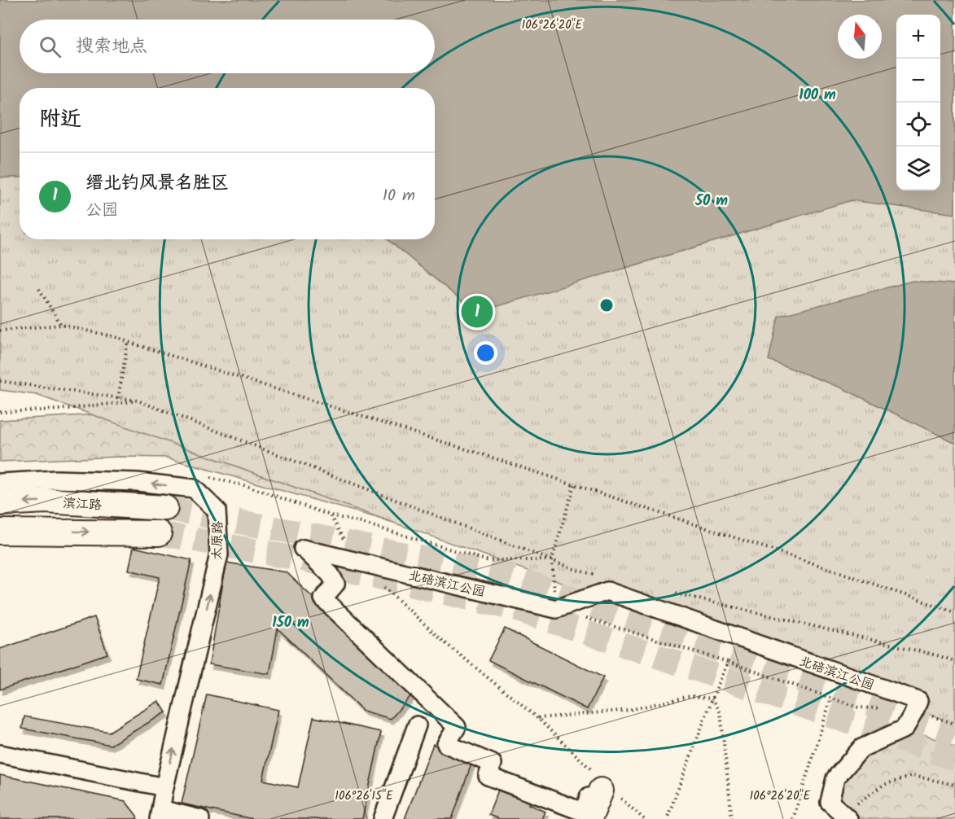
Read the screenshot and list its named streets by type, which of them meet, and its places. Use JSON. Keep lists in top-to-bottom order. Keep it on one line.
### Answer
{"streets":{"main road":["滨江路"],"street":["太原路","北碚滨江公园"]},"north":"top","page":{"map_buttons":["+","−"],"search":"搜索地点","heading":"附近","list":[{"mark":"1","name":"缙北钓风景名胜区","note":"公园","value":"10 m"}],"pins":"1"},"coordinates":["106°26'20\"E","106°26'15\"E"],"rings":["100 m","50 m","150 m"]}
